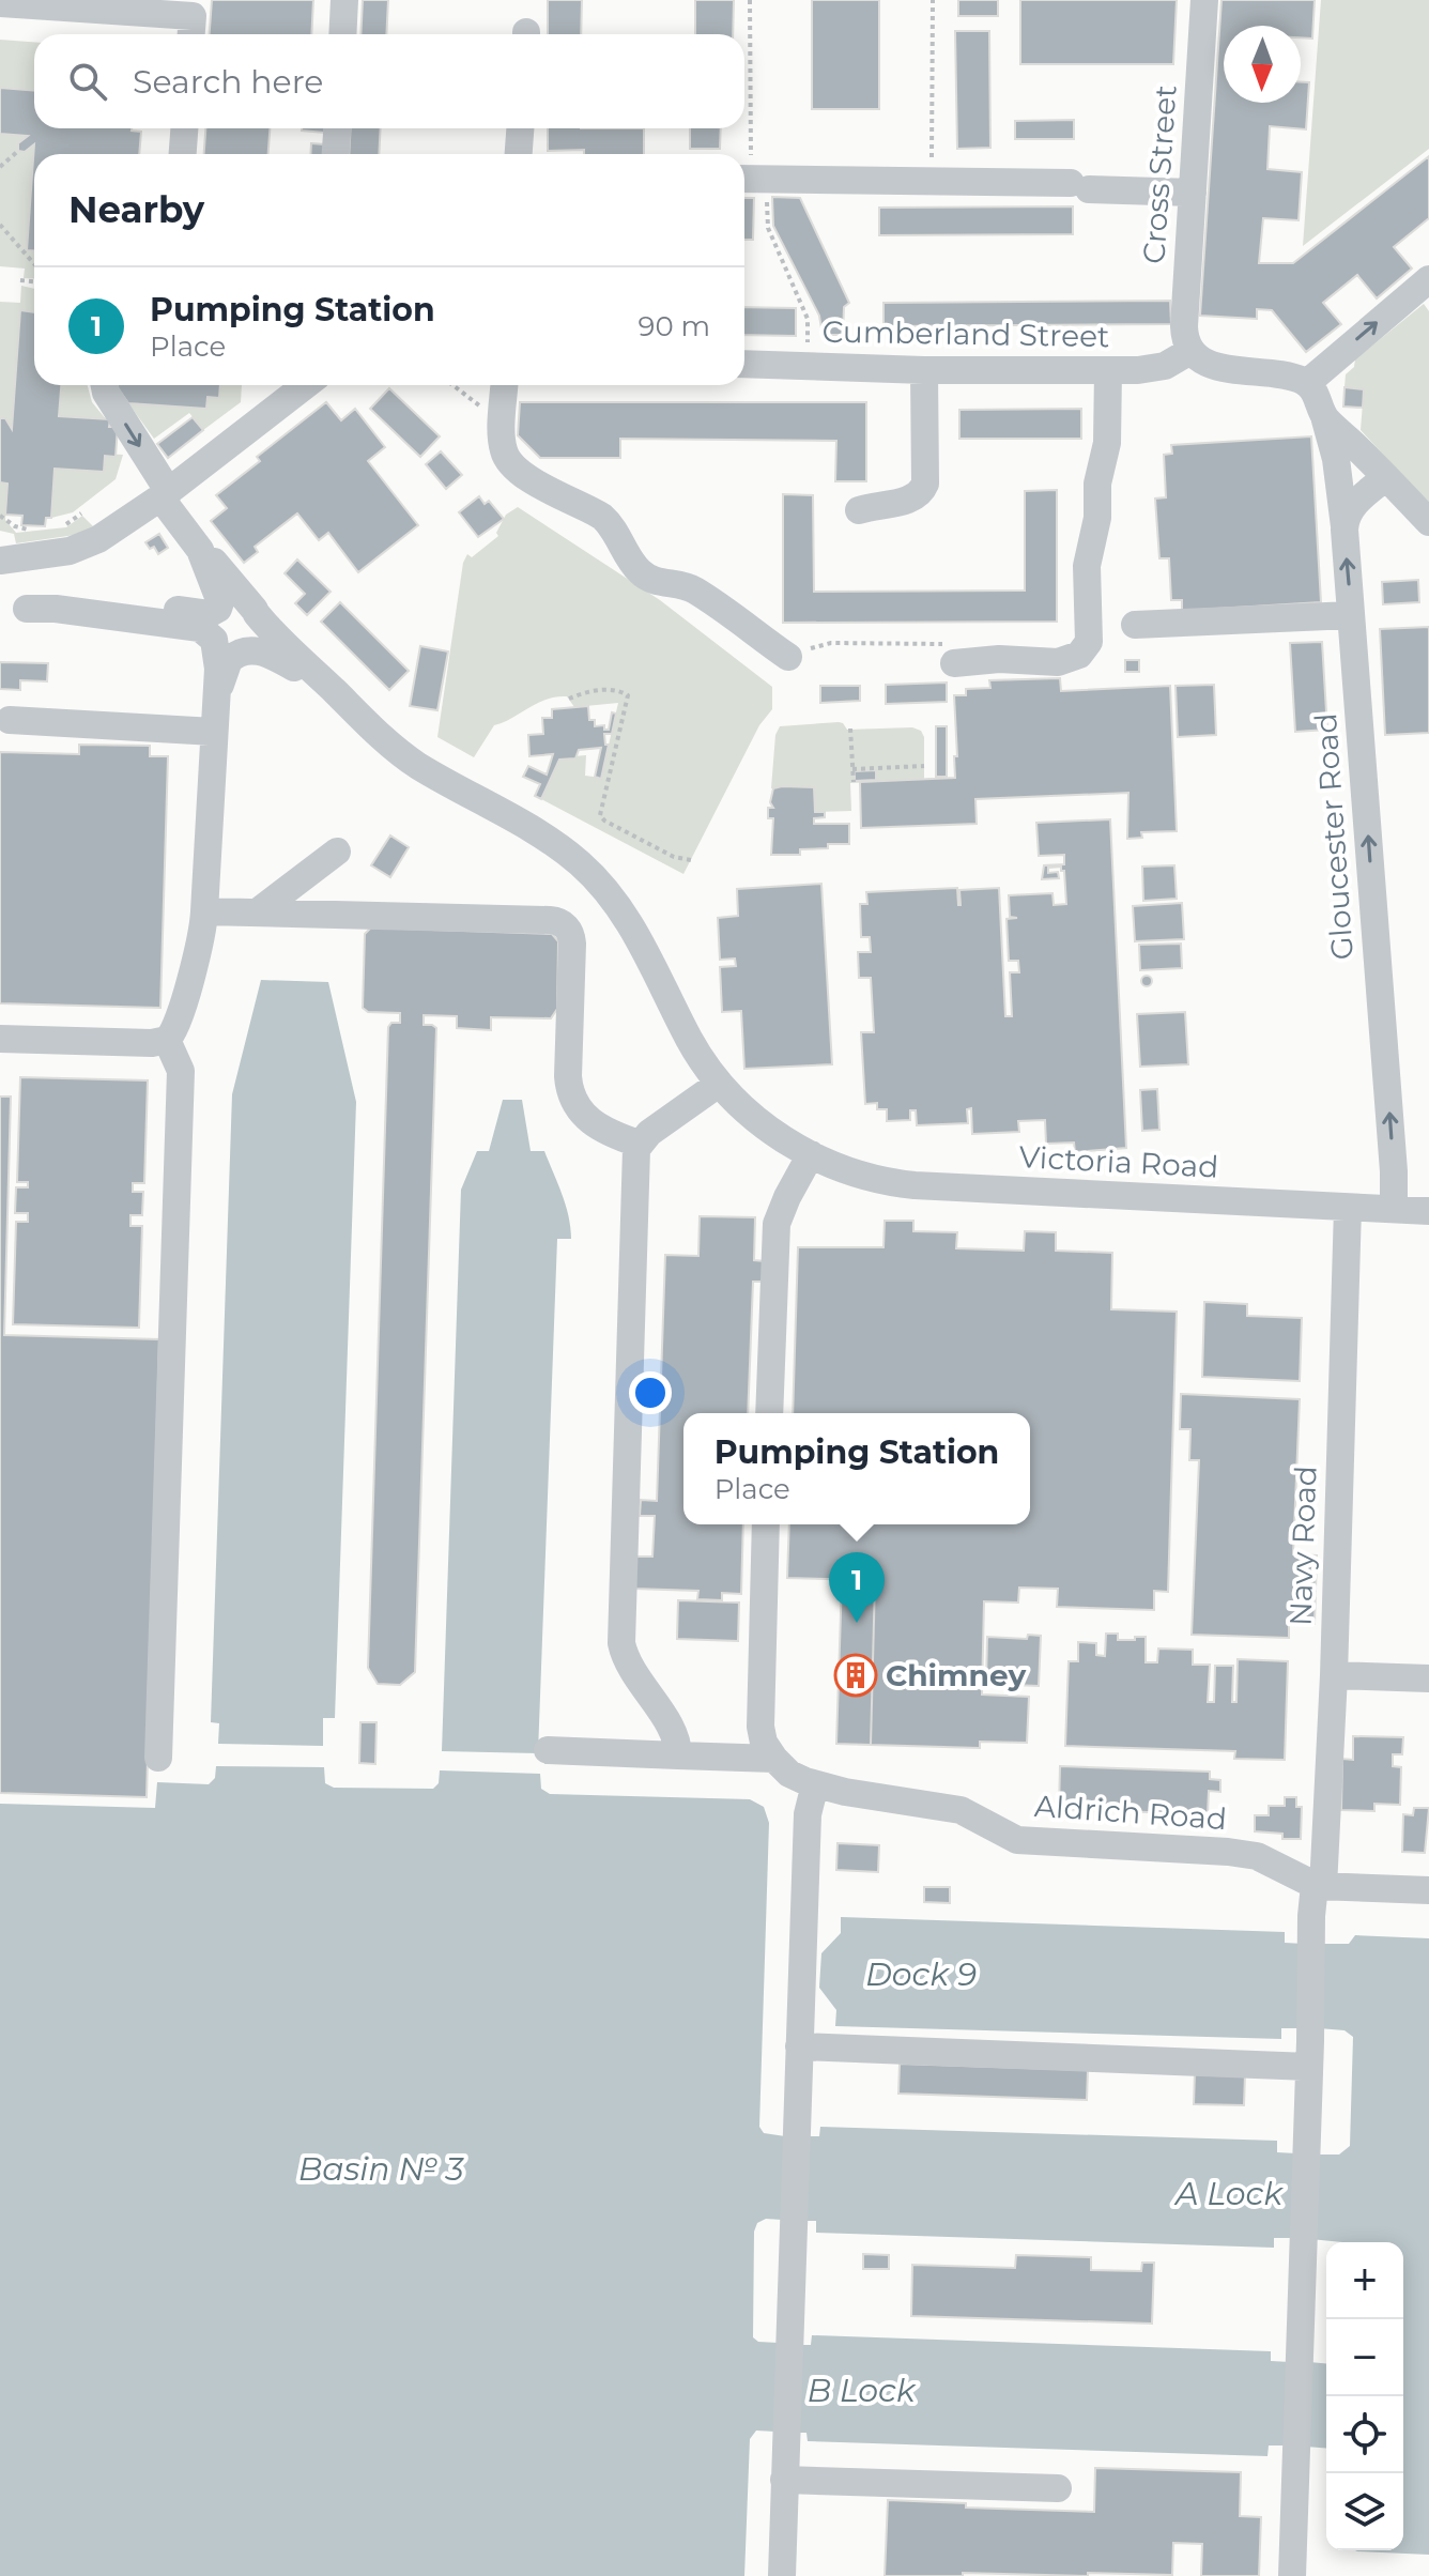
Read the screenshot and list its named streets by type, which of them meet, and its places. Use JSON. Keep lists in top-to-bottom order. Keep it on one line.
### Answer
{"streets":{"street":["Cross Street","Cumberland Street","Gloucester Road","Victoria Road","Navy Road","Aldrich Road"]},"crossings":[["Cross Street","Cumberland Street"],["Gloucester Road","Victoria Road"],["Victoria Road","Navy Road"],["Navy Road","Aldrich Road"]],"one_way":["Gloucester Road"],"water":["Dock 9","Basin № 3","A Lock","B Lock"],"places":{"building":["Chimney"]},"north":"bottom","page":{"search":"Search here","heading":"Nearby","list":[{"mark":"1","name":"Pumping Station","note":"Place","value":"90 m"}],"popup":["Pumping Station","Place"],"pins":"1","map_buttons":["+","−"]}}
